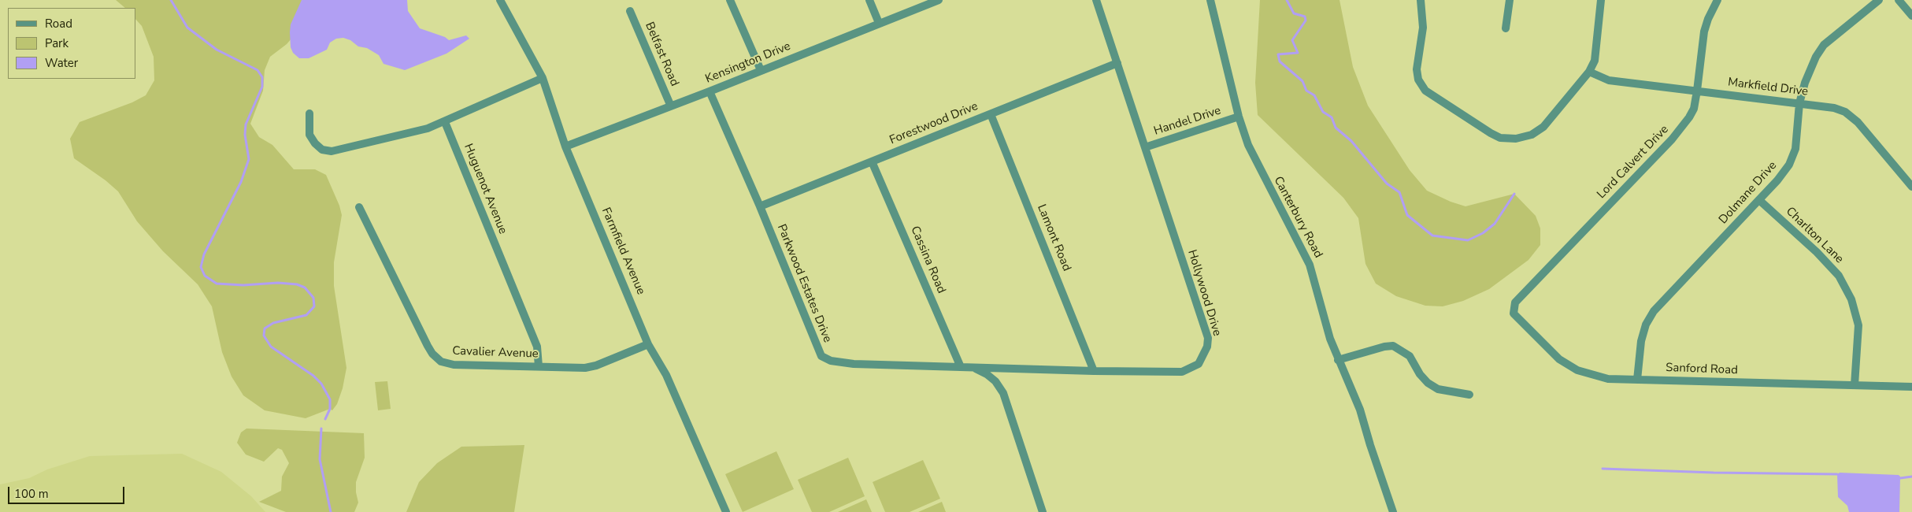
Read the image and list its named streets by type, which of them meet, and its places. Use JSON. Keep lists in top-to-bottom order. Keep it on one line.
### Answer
{"streets":{"street":["Belfast Road","Kensington Drive","Markfield Drive","Handel Drive","Forestwood Drive","Lord Calvert Drive","Huguenot Avenue","Dolmane Drive","Canterbury Road","Charlton Lane","Lamont Road","Farmfield Avenue","Cassina Road","Parkwood Estates Drive","Hollywood Drive","Cavalier Avenue","Sanford Road"]},"crossings":[["Belfast Road","Kensington Drive"],["Kensington Drive","Farmfield Avenue"],["Kensington Drive","Parkwood Estates Drive"],["Markfield Drive","Lord Calvert Drive"],["Markfield Drive","Dolmane Drive"],["Handel Drive","Canterbury Road"],["Handel Drive","Hollywood Drive"],["Forestwood Drive","Lamont Road"],["Forestwood Drive","Cassina Road"],["Forestwood Drive","Parkwood Estates Drive"],["Forestwood Drive","Hollywood Drive"],["Lord Calvert Drive","Sanford Road"],["Huguenot Avenue","Cavalier Avenue"],["Dolmane Drive","Charlton Lane"],["Dolmane Drive","Sanford Road"],["Charlton Lane","Sanford Road"],["Lamont Road","Hollywood Drive"],["Farmfield Avenue","Cavalier Avenue"],["Cassina Road","Parkwood Estates Drive"],["Cassina Road","Hollywood Drive"],["Parkwood Estates Drive","Hollywood Drive"]],"legend":["Road","Park","Water"],"scale_bar":"100 m"}
